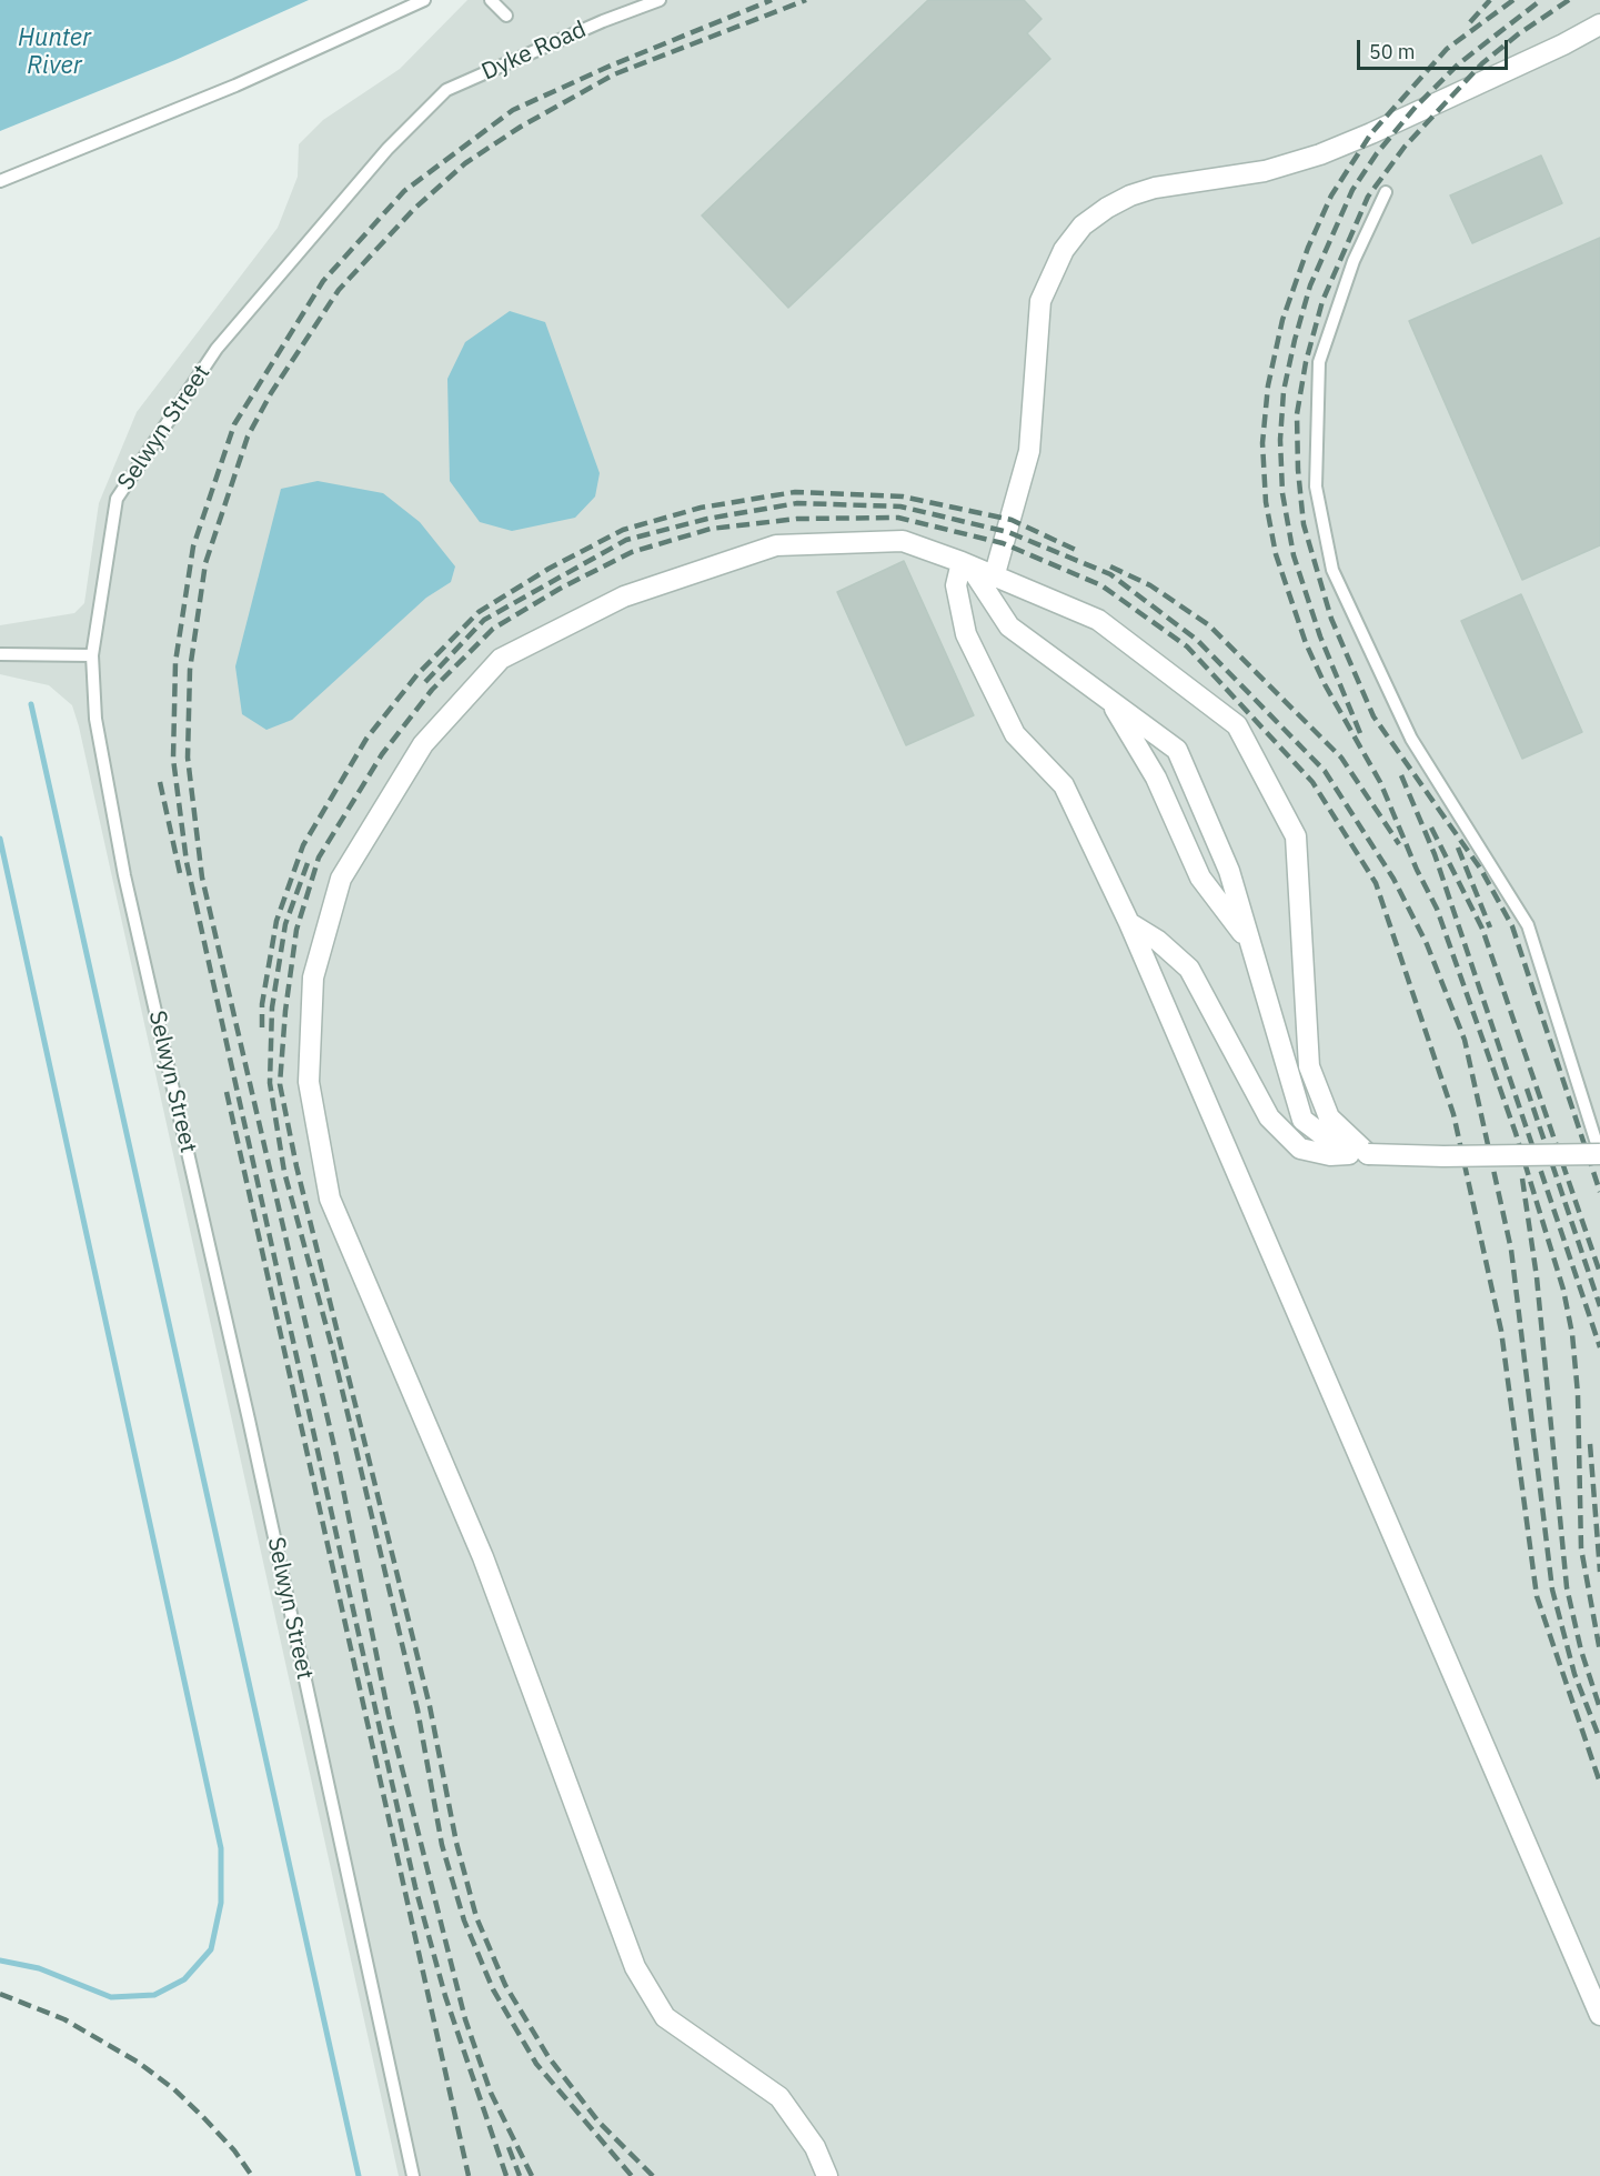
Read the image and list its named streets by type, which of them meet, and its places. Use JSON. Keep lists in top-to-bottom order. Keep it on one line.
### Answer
{"streets":{"lane":["Dyke Road","Selwyn Street"]},"crossings":[["Dyke Road","Selwyn Street"]],"water":["Hunter River"],"scale_bar":"50 m"}
